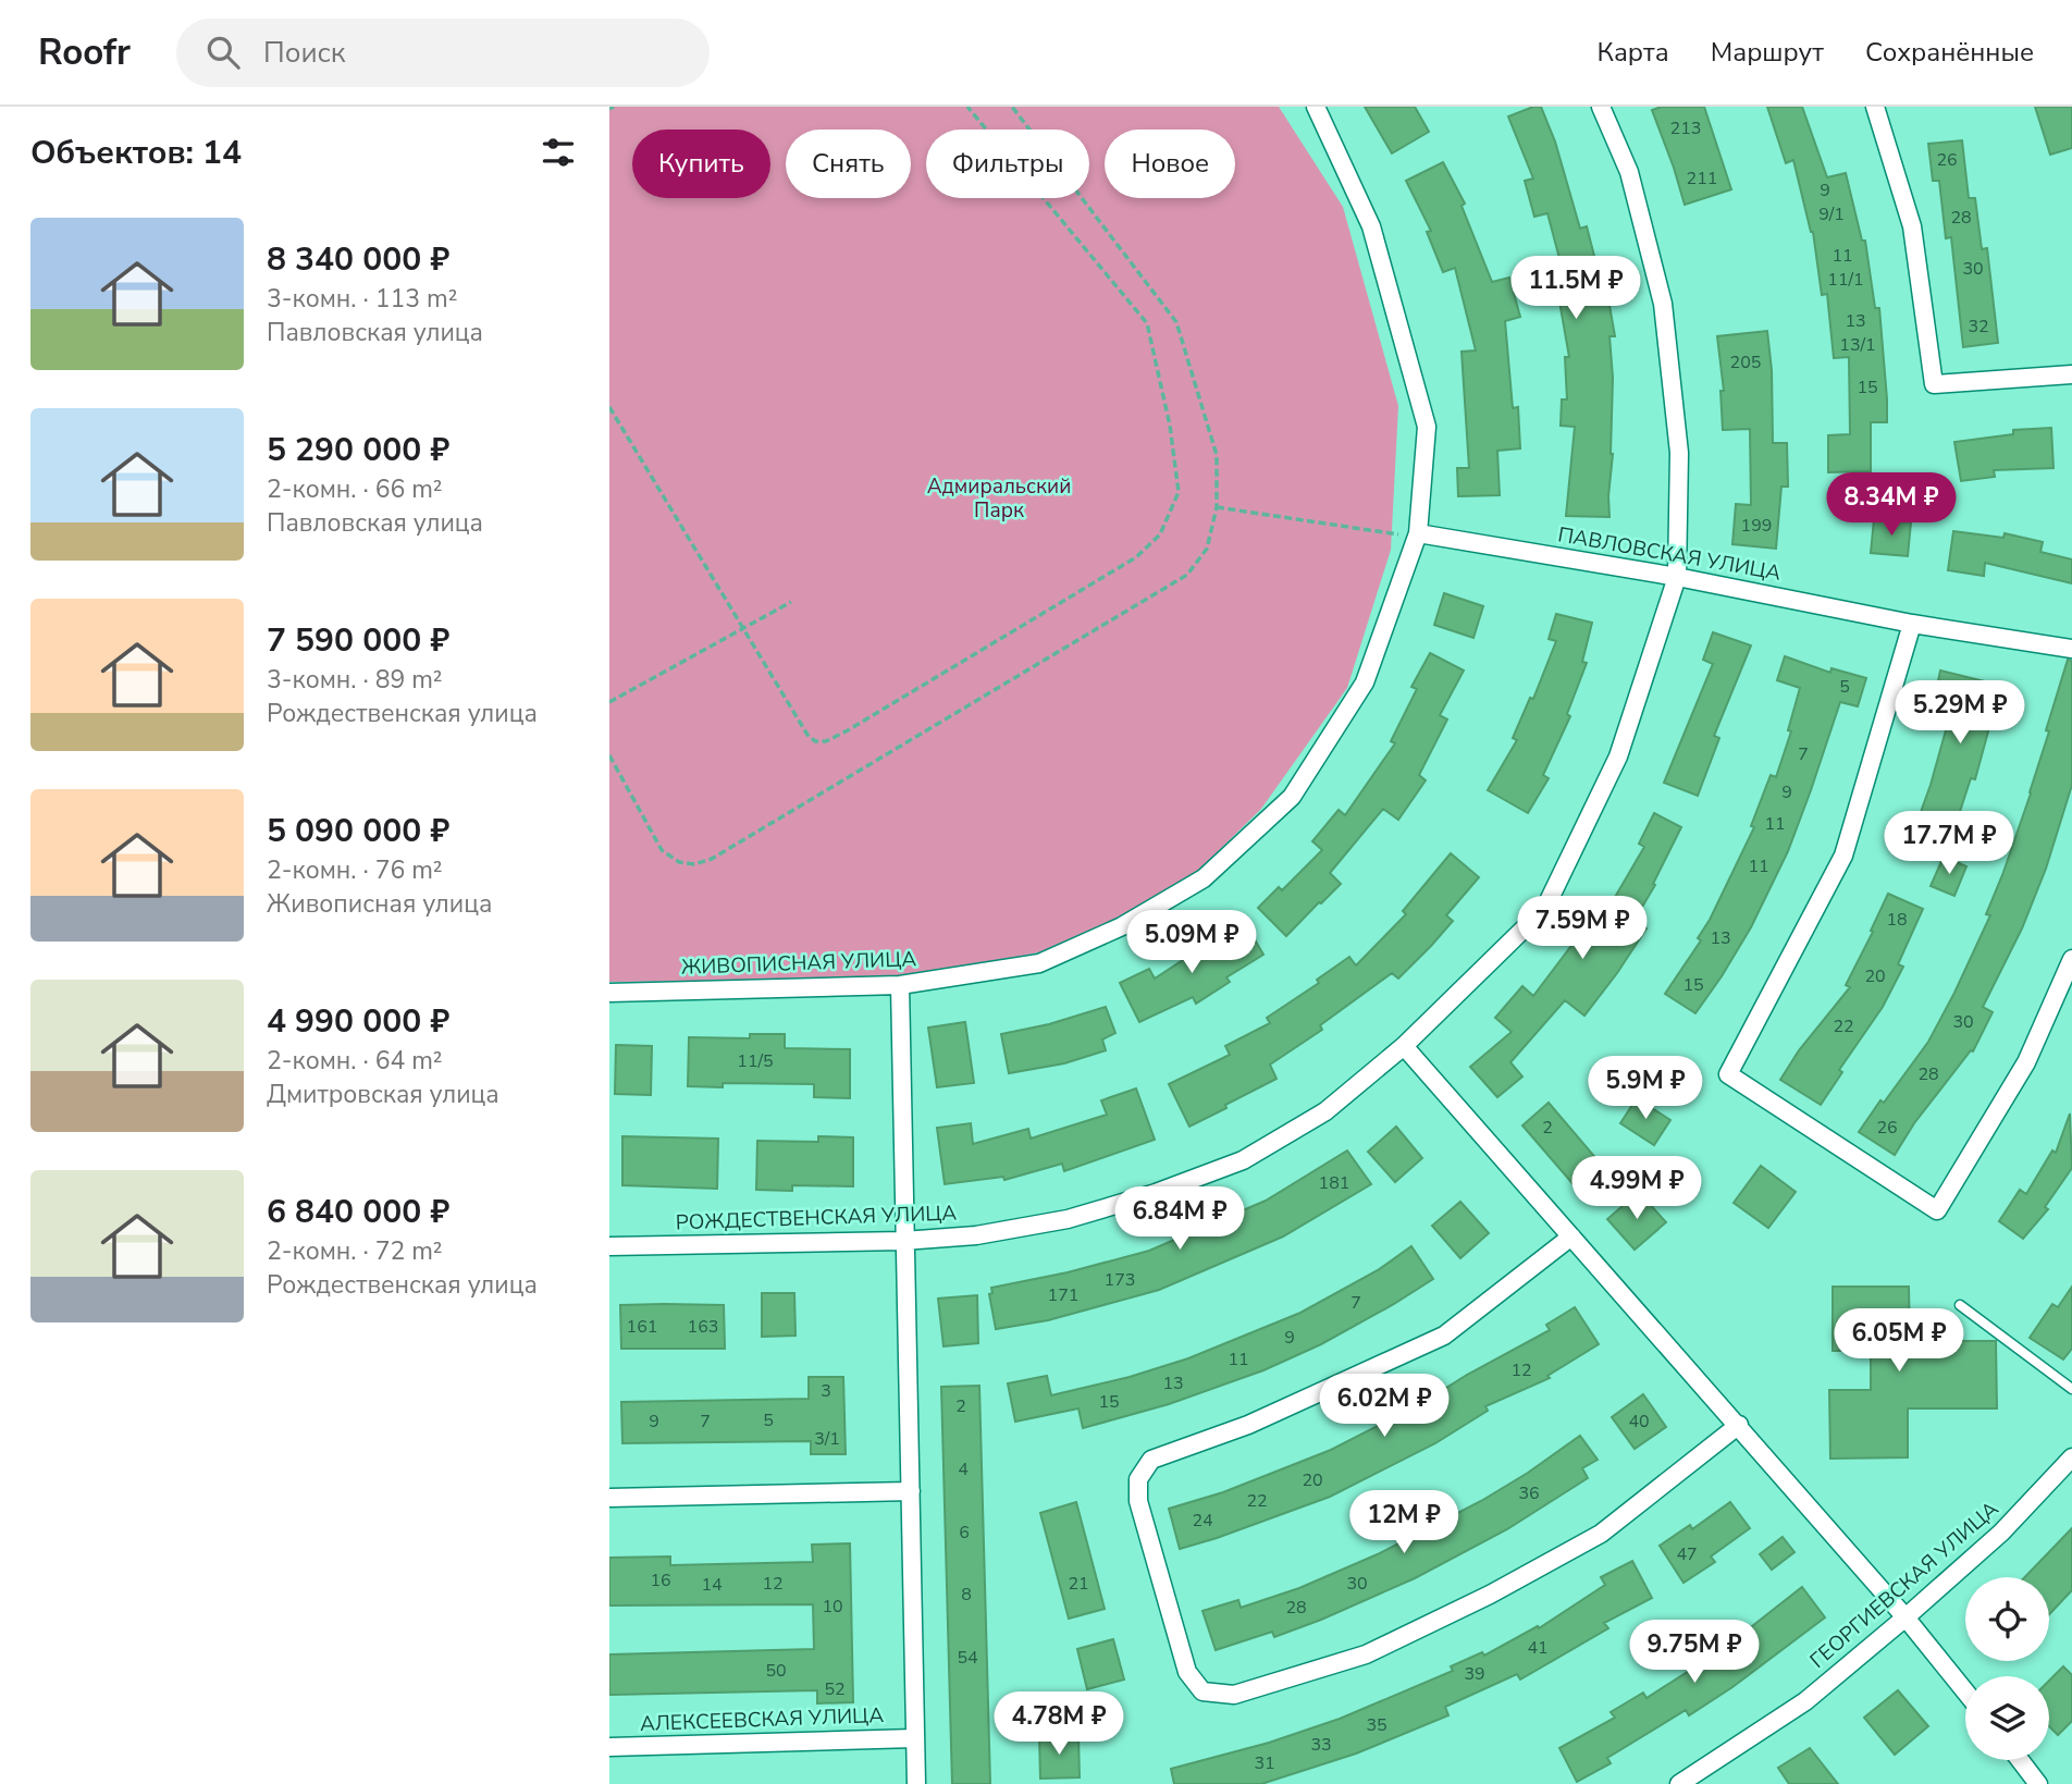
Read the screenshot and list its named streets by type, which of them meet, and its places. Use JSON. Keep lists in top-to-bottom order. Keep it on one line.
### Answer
{"streets":{"street":["ПАВЛОВСКАЯ УЛИЦА","ЖИВОПИСНАЯ УЛИЦА","РОЖДЕСТВЕНСКАЯ УЛИЦА","ГЕОРГИЕВСКАЯ УЛИЦА","АЛЕКСЕЕВСКАЯ УЛИЦА"]},"crossings":[["ПАВЛОВСКАЯ УЛИЦА","ЖИВОПИСНАЯ УЛИЦА"],["ПАВЛОВСКАЯ УЛИЦА","РОЖДЕСТВЕНСКАЯ УЛИЦА"],["ЖИВОПИСНАЯ УЛИЦА","АЛЕКСЕЕВСКАЯ УЛИЦА"],["РОЖДЕСТВЕНСКАЯ УЛИЦА","АЛЕКСЕЕВСКАЯ УЛИЦА"]],"parks":["Адмиральский Парк"],"house_numbers":["213","26","211","9","9/1","28","11","30","11/1","13","32","13/1","205","15","199","5","7","9","11","11","18","13","20","15","30","22","11/5","28","2","26","181","173","171","7","161","163","9","11","12","13","3","15","2","5","9","7","40","3/1","4","20","36","22","24","6","47","16","12","21","30","14","8","10","28","41","54","50","39","52","35","33","31"],"page":{"header":"Roofr","search":"Поиск","nav":["Карта","Маршрут","Сохранённые"],"heading":"Объектов: 14","chip":["Купить","Снять","Фильтры","Новое"],"list":[{"name":"8 340 000 ₽","note":"3-комн. · 113 m² · Павловская улица"},{"name":"5 290 000 ₽","note":"2-комн. · 66 m² · Павловская улица"},{"name":"7 590 000 ₽","note":"3-комн. · 89 m² · Рождественская улица"},{"name":"5 090 000 ₽","note":"2-комн. · 76 m² · Живописная улица"},{"name":"4 990 000 ₽","note":"2-комн. · 64 m² · Дмитровская улица"},{"name":"6 840 000 ₽","note":"2-комн. · 72 m² · Рождественская улица"}],"price":["11.5M ₽","8.34M ₽","5.29M ₽","17.7M ₽","7.59M ₽","5.09M ₽","5.9M ₽","4.99M ₽","6.84M ₽","6.05M ₽","6.02M ₽","12M ₽","9.75M ₽","4.78M ₽"]}}
